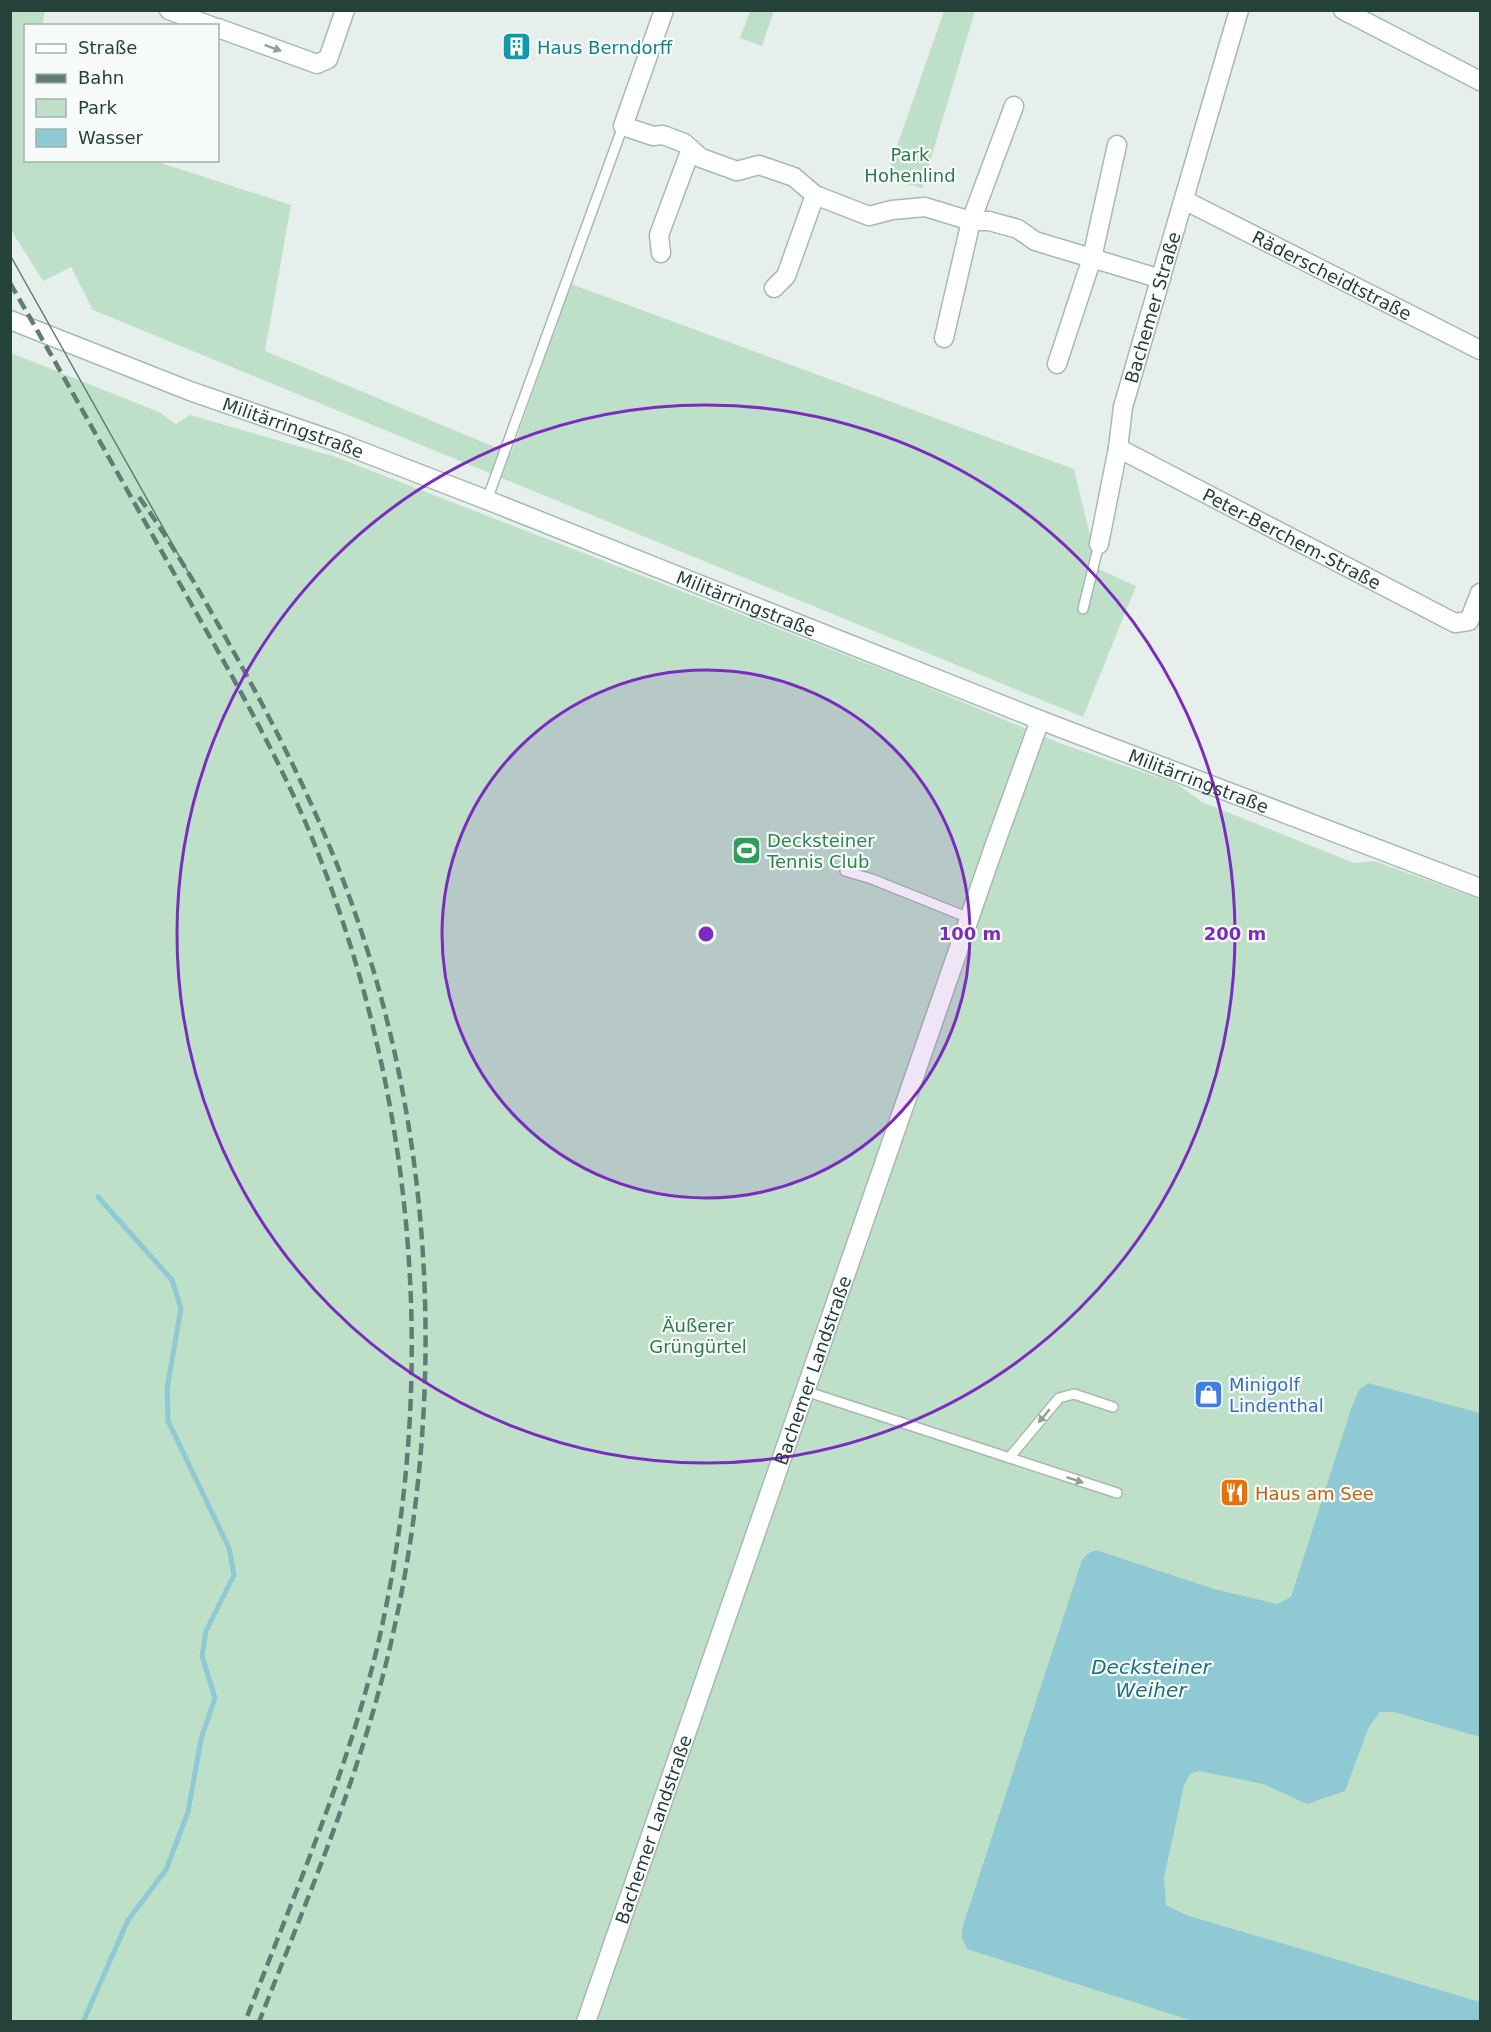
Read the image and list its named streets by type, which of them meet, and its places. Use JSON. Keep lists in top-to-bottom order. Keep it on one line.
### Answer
{"streets":{"street":["Räderscheidtstraße","Bachemer Straße","Militärringstraße","Peter-Berchem-Straße","Bachemer Landstraße"]},"crossings":[["Räderscheidtstraße","Bachemer Straße"],["Bachemer Straße","Peter-Berchem-Straße"],["Militärringstraße","Bachemer Landstraße"]],"water":["Decksteiner Weiher"],"parks":["Park Hohenlind","Äußerer Grüngürtel"],"places":{"building":["Haus Berndorff"],"sports":["Decksteiner Tennis Club"],"shop":["Minigolf Lindenthal"],"restaurant":["Haus am See"]},"legend":["Straße","Bahn","Park","Wasser"],"rings":["100 m","200 m"]}
